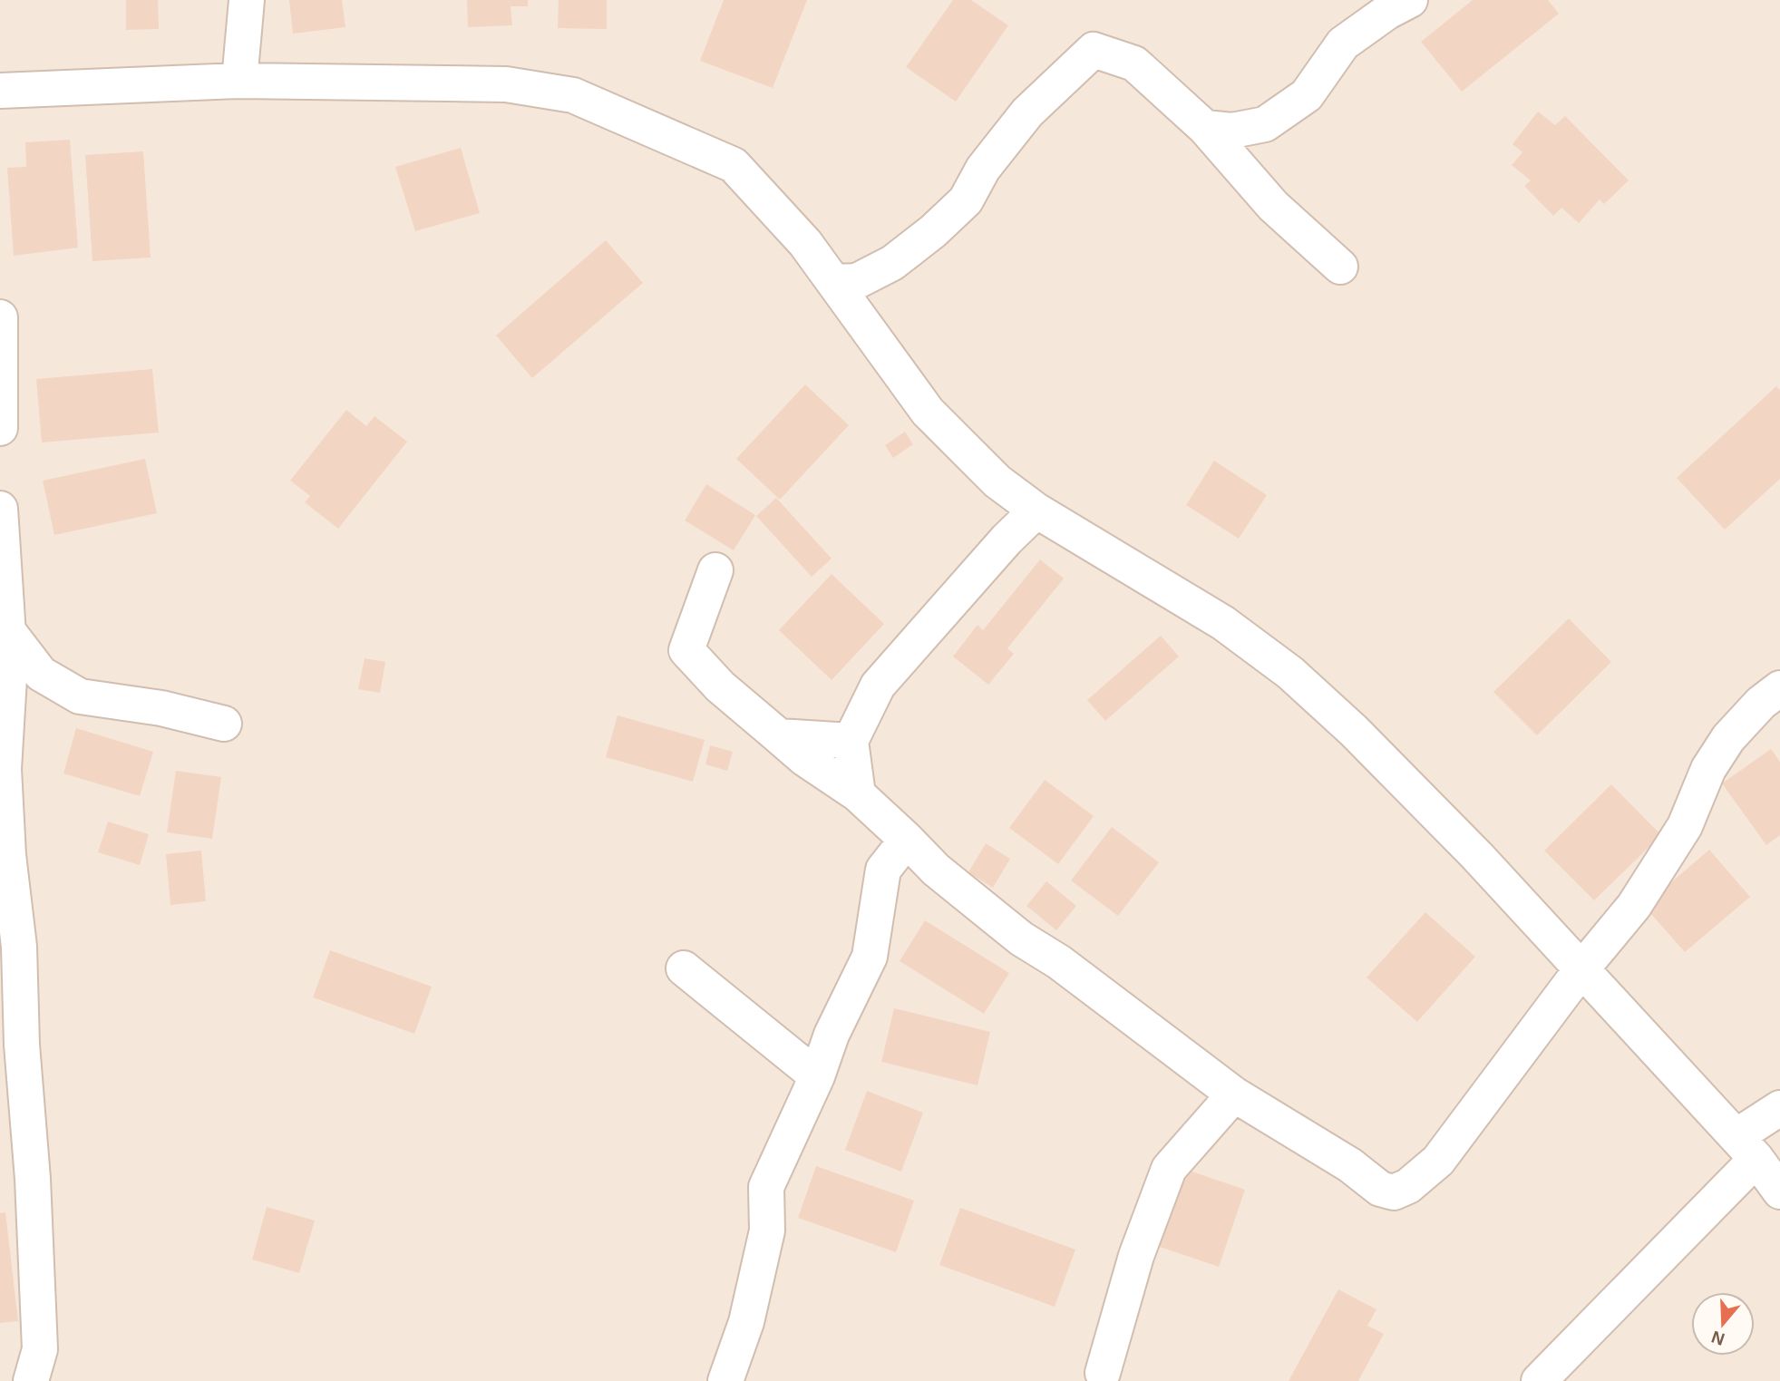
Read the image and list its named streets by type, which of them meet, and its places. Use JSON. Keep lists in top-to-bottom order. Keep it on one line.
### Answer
{"north":"bottom"}
